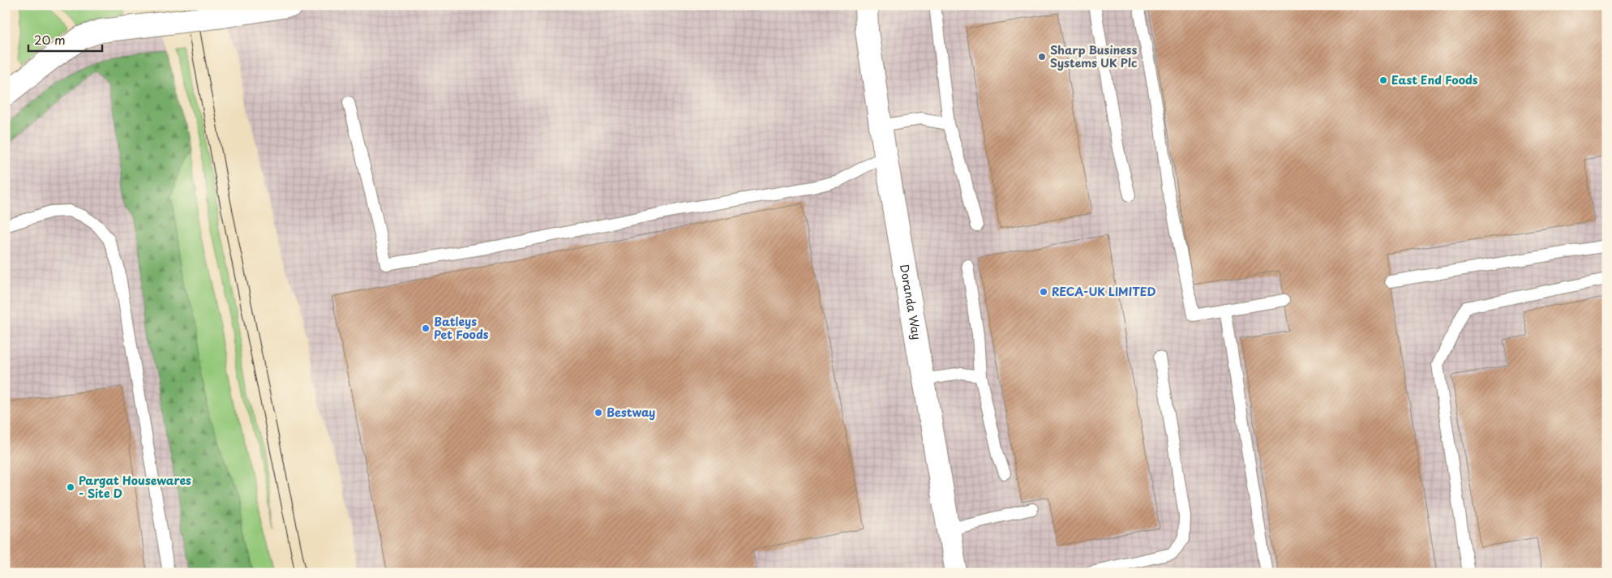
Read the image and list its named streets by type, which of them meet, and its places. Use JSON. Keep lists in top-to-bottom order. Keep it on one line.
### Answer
{"streets":{"street":["Doranda Way"]},"places":["Sharp Business Systems UK Plc","East End Foods","RECA-UK LIMITED","Batleys Pet Foods","Bestway","Pargat Housewares - Site D"],"scale_bar":"20 m"}
